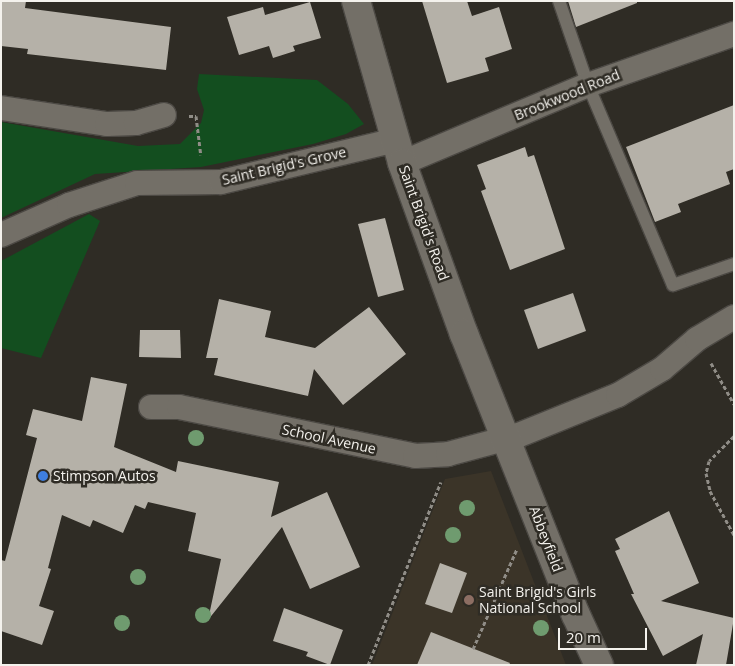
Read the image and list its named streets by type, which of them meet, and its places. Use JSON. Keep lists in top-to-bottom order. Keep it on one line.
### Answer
{"streets":{"street":["Brookwood Road","Saint Brigid's Grove","Saint Brigid's Road","School Avenue","Abbeyfield"]},"crossings":[["Brookwood Road","Saint Brigid's Grove"],["Brookwood Road","Saint Brigid's Road"],["Saint Brigid's Grove","Saint Brigid's Road"],["Saint Brigid's Road","School Avenue"],["Saint Brigid's Road","Abbeyfield"],["School Avenue","Abbeyfield"]],"places":["Stimpson Autos","Saint Brigid's Girls National School"],"scale_bar":"20 m"}
